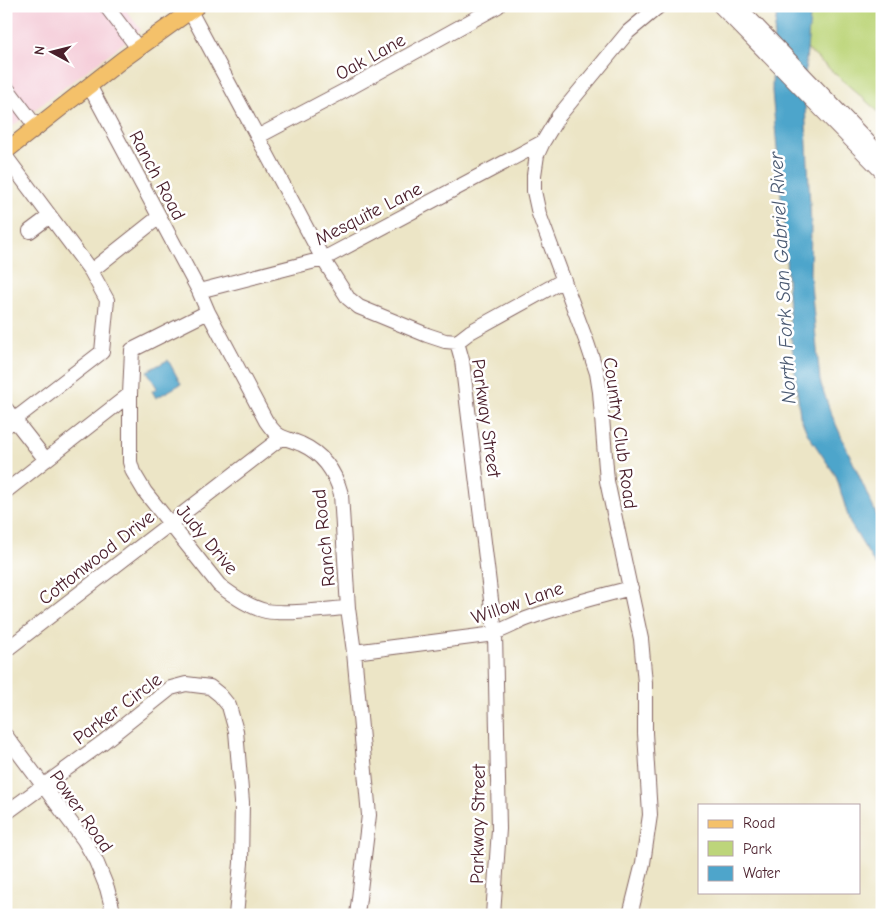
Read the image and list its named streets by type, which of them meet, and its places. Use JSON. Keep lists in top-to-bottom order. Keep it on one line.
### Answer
{"streets":{"street":["Oak Lane","Ranch Road","Mesquite Lane","Parkway Street","Country Club Road","Judy Drive","Cottonwood Drive","Willow Lane","Parker Circle","Power Road"]},"crossings":[["Oak Lane","Parkway Street"],["Ranch Road","Mesquite Lane"],["Ranch Road","Judy Drive"],["Ranch Road","Cottonwood Drive"],["Ranch Road","Willow Lane"],["Mesquite Lane","Parkway Street"],["Mesquite Lane","Country Club Road"],["Parkway Street","Willow Lane"],["Country Club Road","Willow Lane"],["Judy Drive","Cottonwood Drive"],["Parker Circle","Power Road"]],"water":["North Fork San Gabriel River"],"legend":["Road","Park","Water"],"north":"left"}
